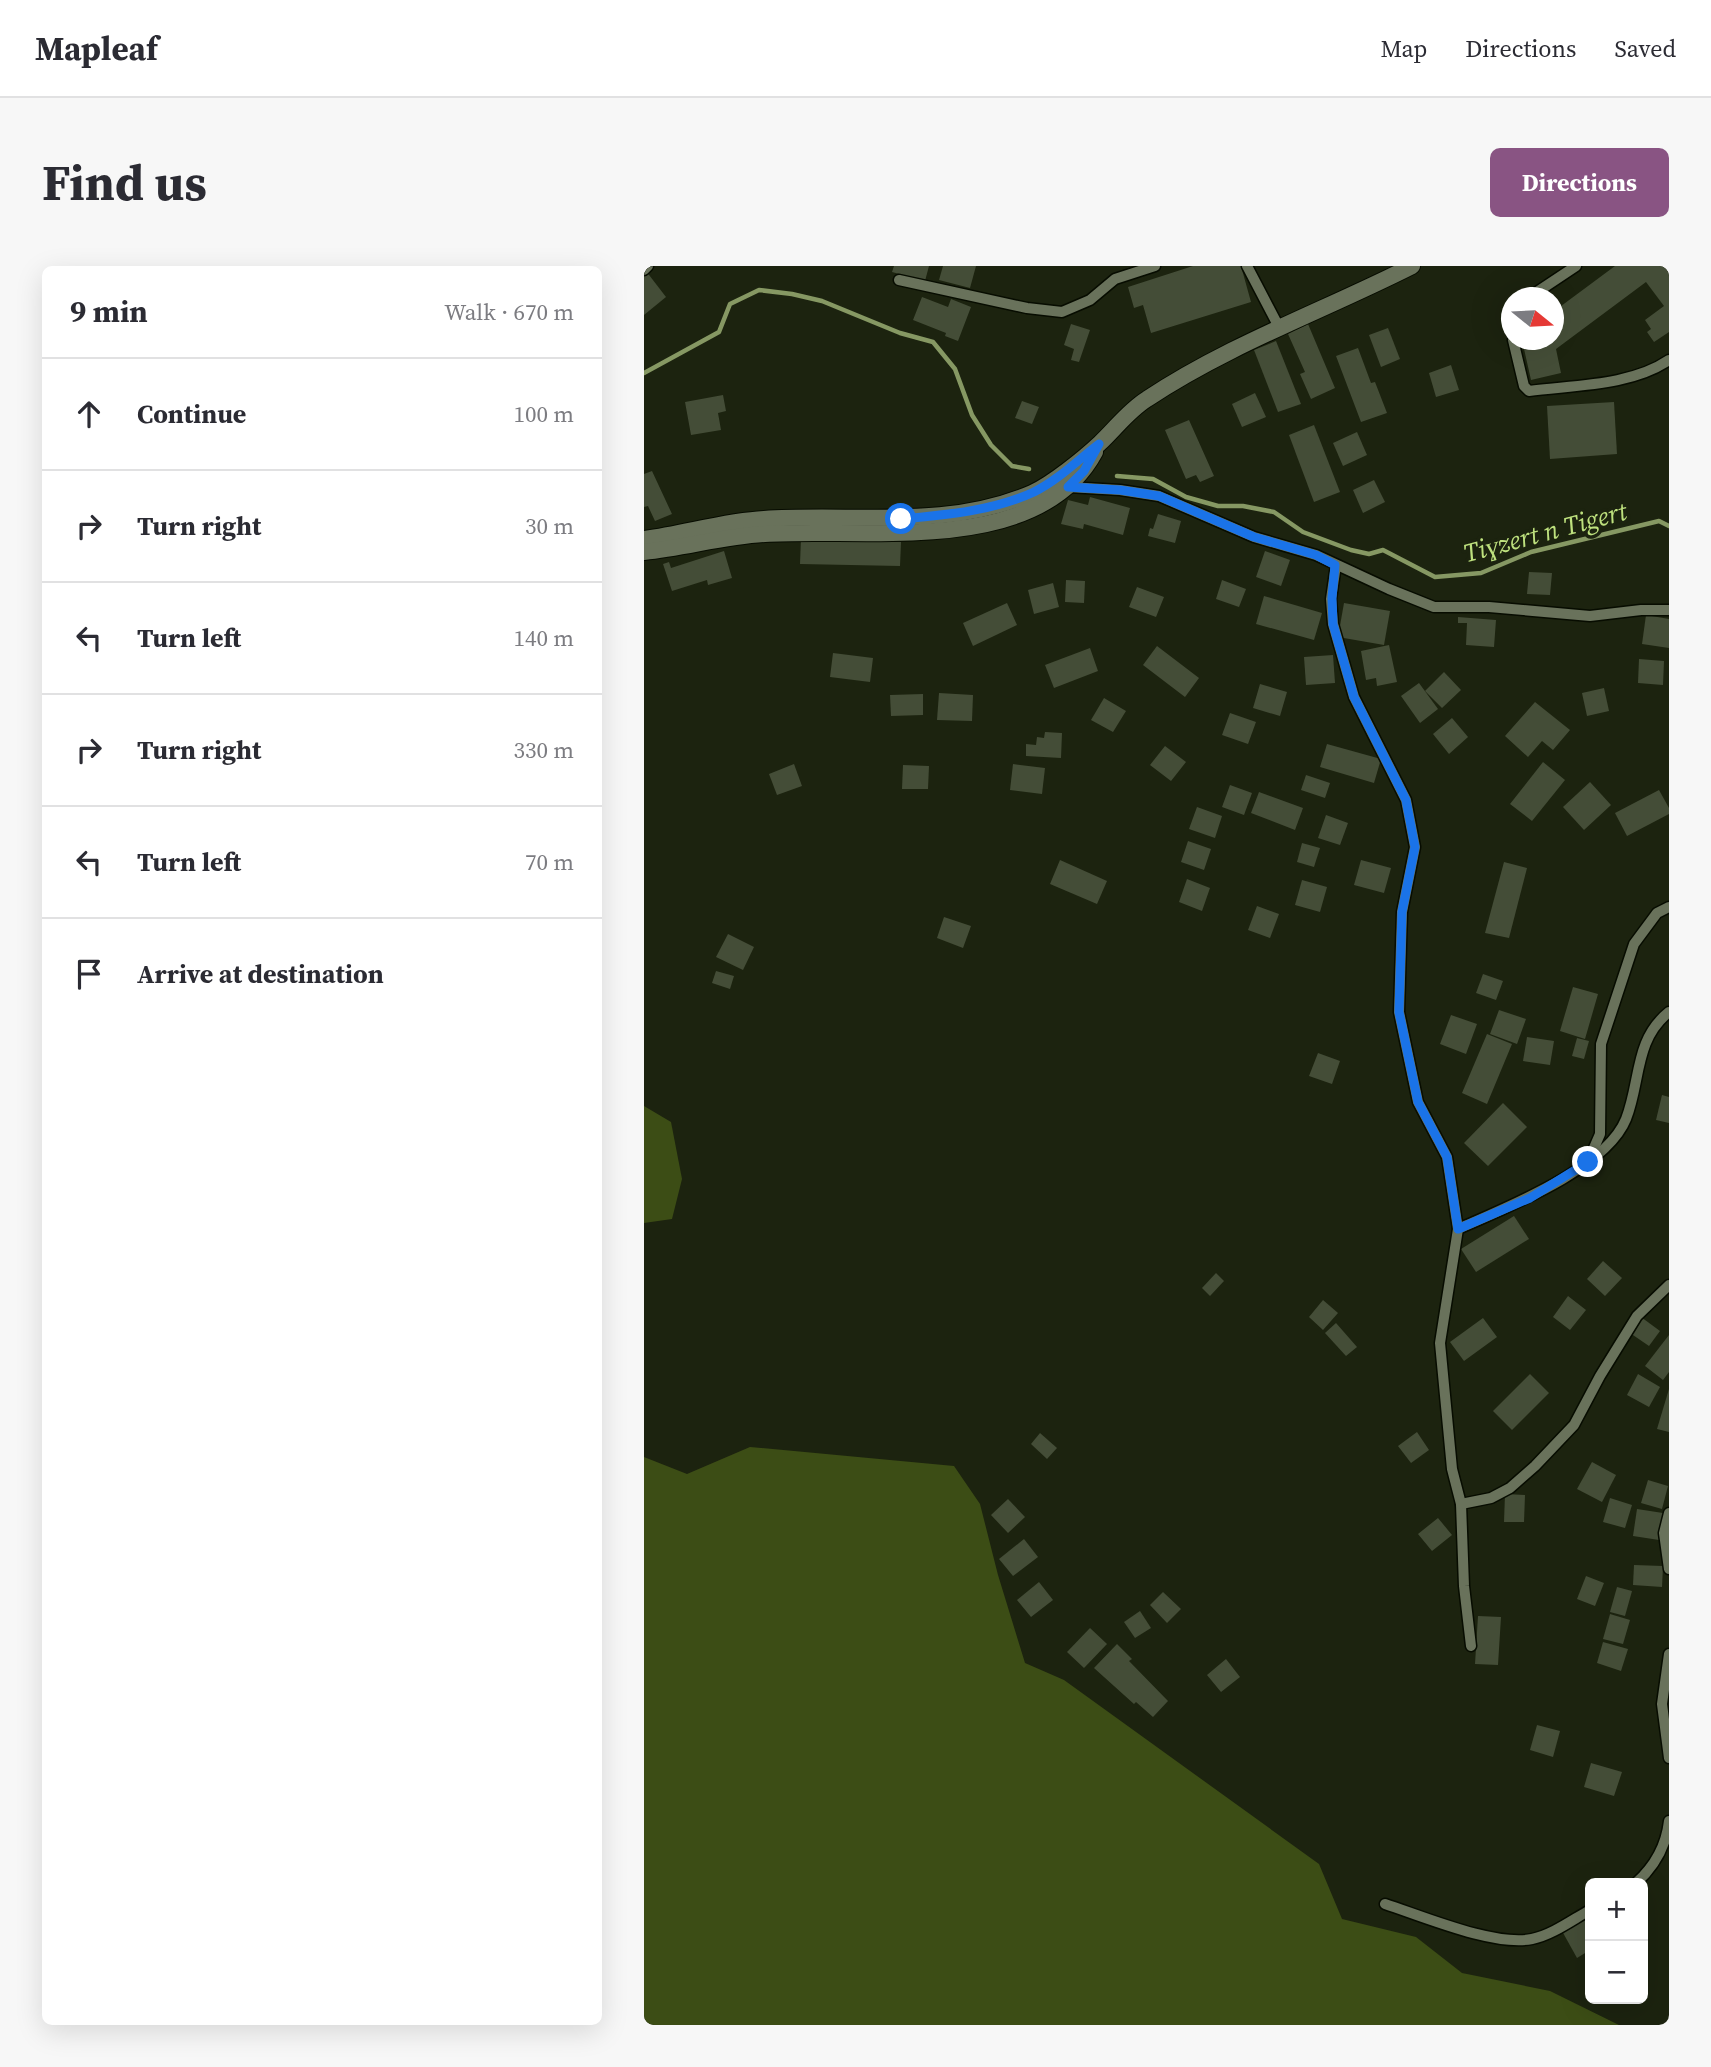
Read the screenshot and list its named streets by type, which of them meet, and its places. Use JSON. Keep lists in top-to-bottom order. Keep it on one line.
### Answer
{"water":["Tiɣzert n Tigert"],"north":"right","page":{"header":"Mapleaf","nav":["Map","Directions","Saved"],"buttons":"Directions","title":"Find us","heading":["9 min","Walk · 670 m"],"list":[["Continue","100 m"],["Turn right","30 m"],["Turn left","140 m"],["Turn right","330 m"],["Turn left","70 m"],"Arrive at destination"],"map_buttons":["+","−"]}}
